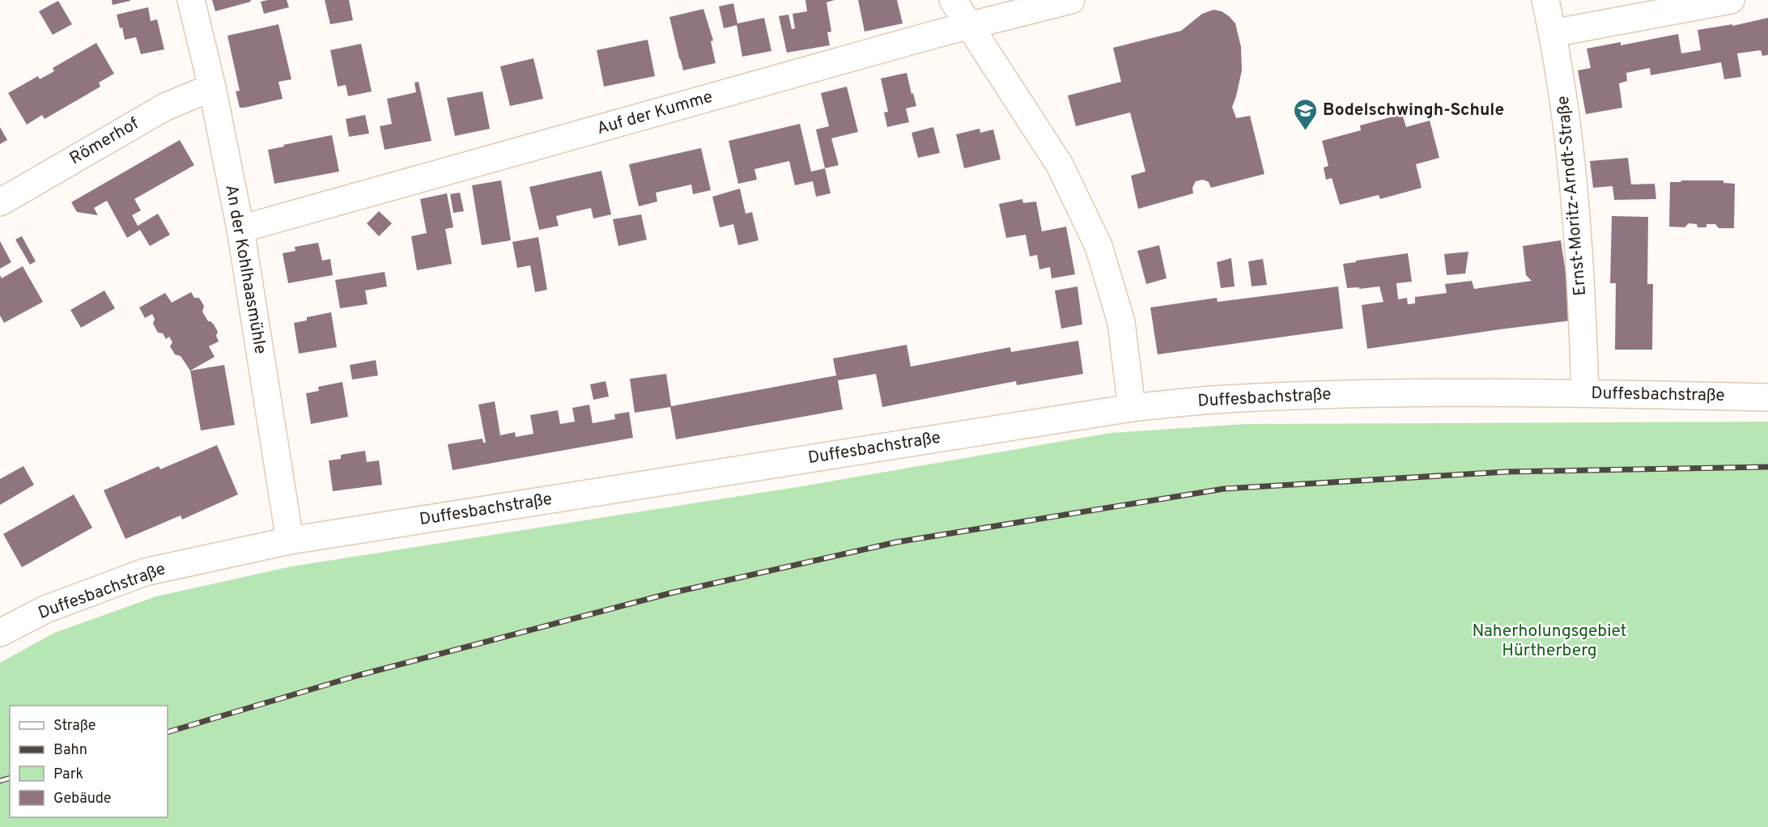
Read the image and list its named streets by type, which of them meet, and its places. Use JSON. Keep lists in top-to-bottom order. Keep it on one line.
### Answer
{"streets":{"street":["Auf der Kumme","Römerhof","Ernst-Moritz-Arndt-Straße","An der Kohlhaasmühle","Duffesbachstraße"]},"crossings":[["Auf der Kumme","An der Kohlhaasmühle"],["Römerhof","An der Kohlhaasmühle"],["Ernst-Moritz-Arndt-Straße","Duffesbachstraße"],["An der Kohlhaasmühle","Duffesbachstraße"]],"parks":["Naherholungsgebiet Hürtherberg"],"places":{"school or university":["Bodelschwingh-Schule"]},"legend":["Straße","Bahn","Park","Gebäude"]}
